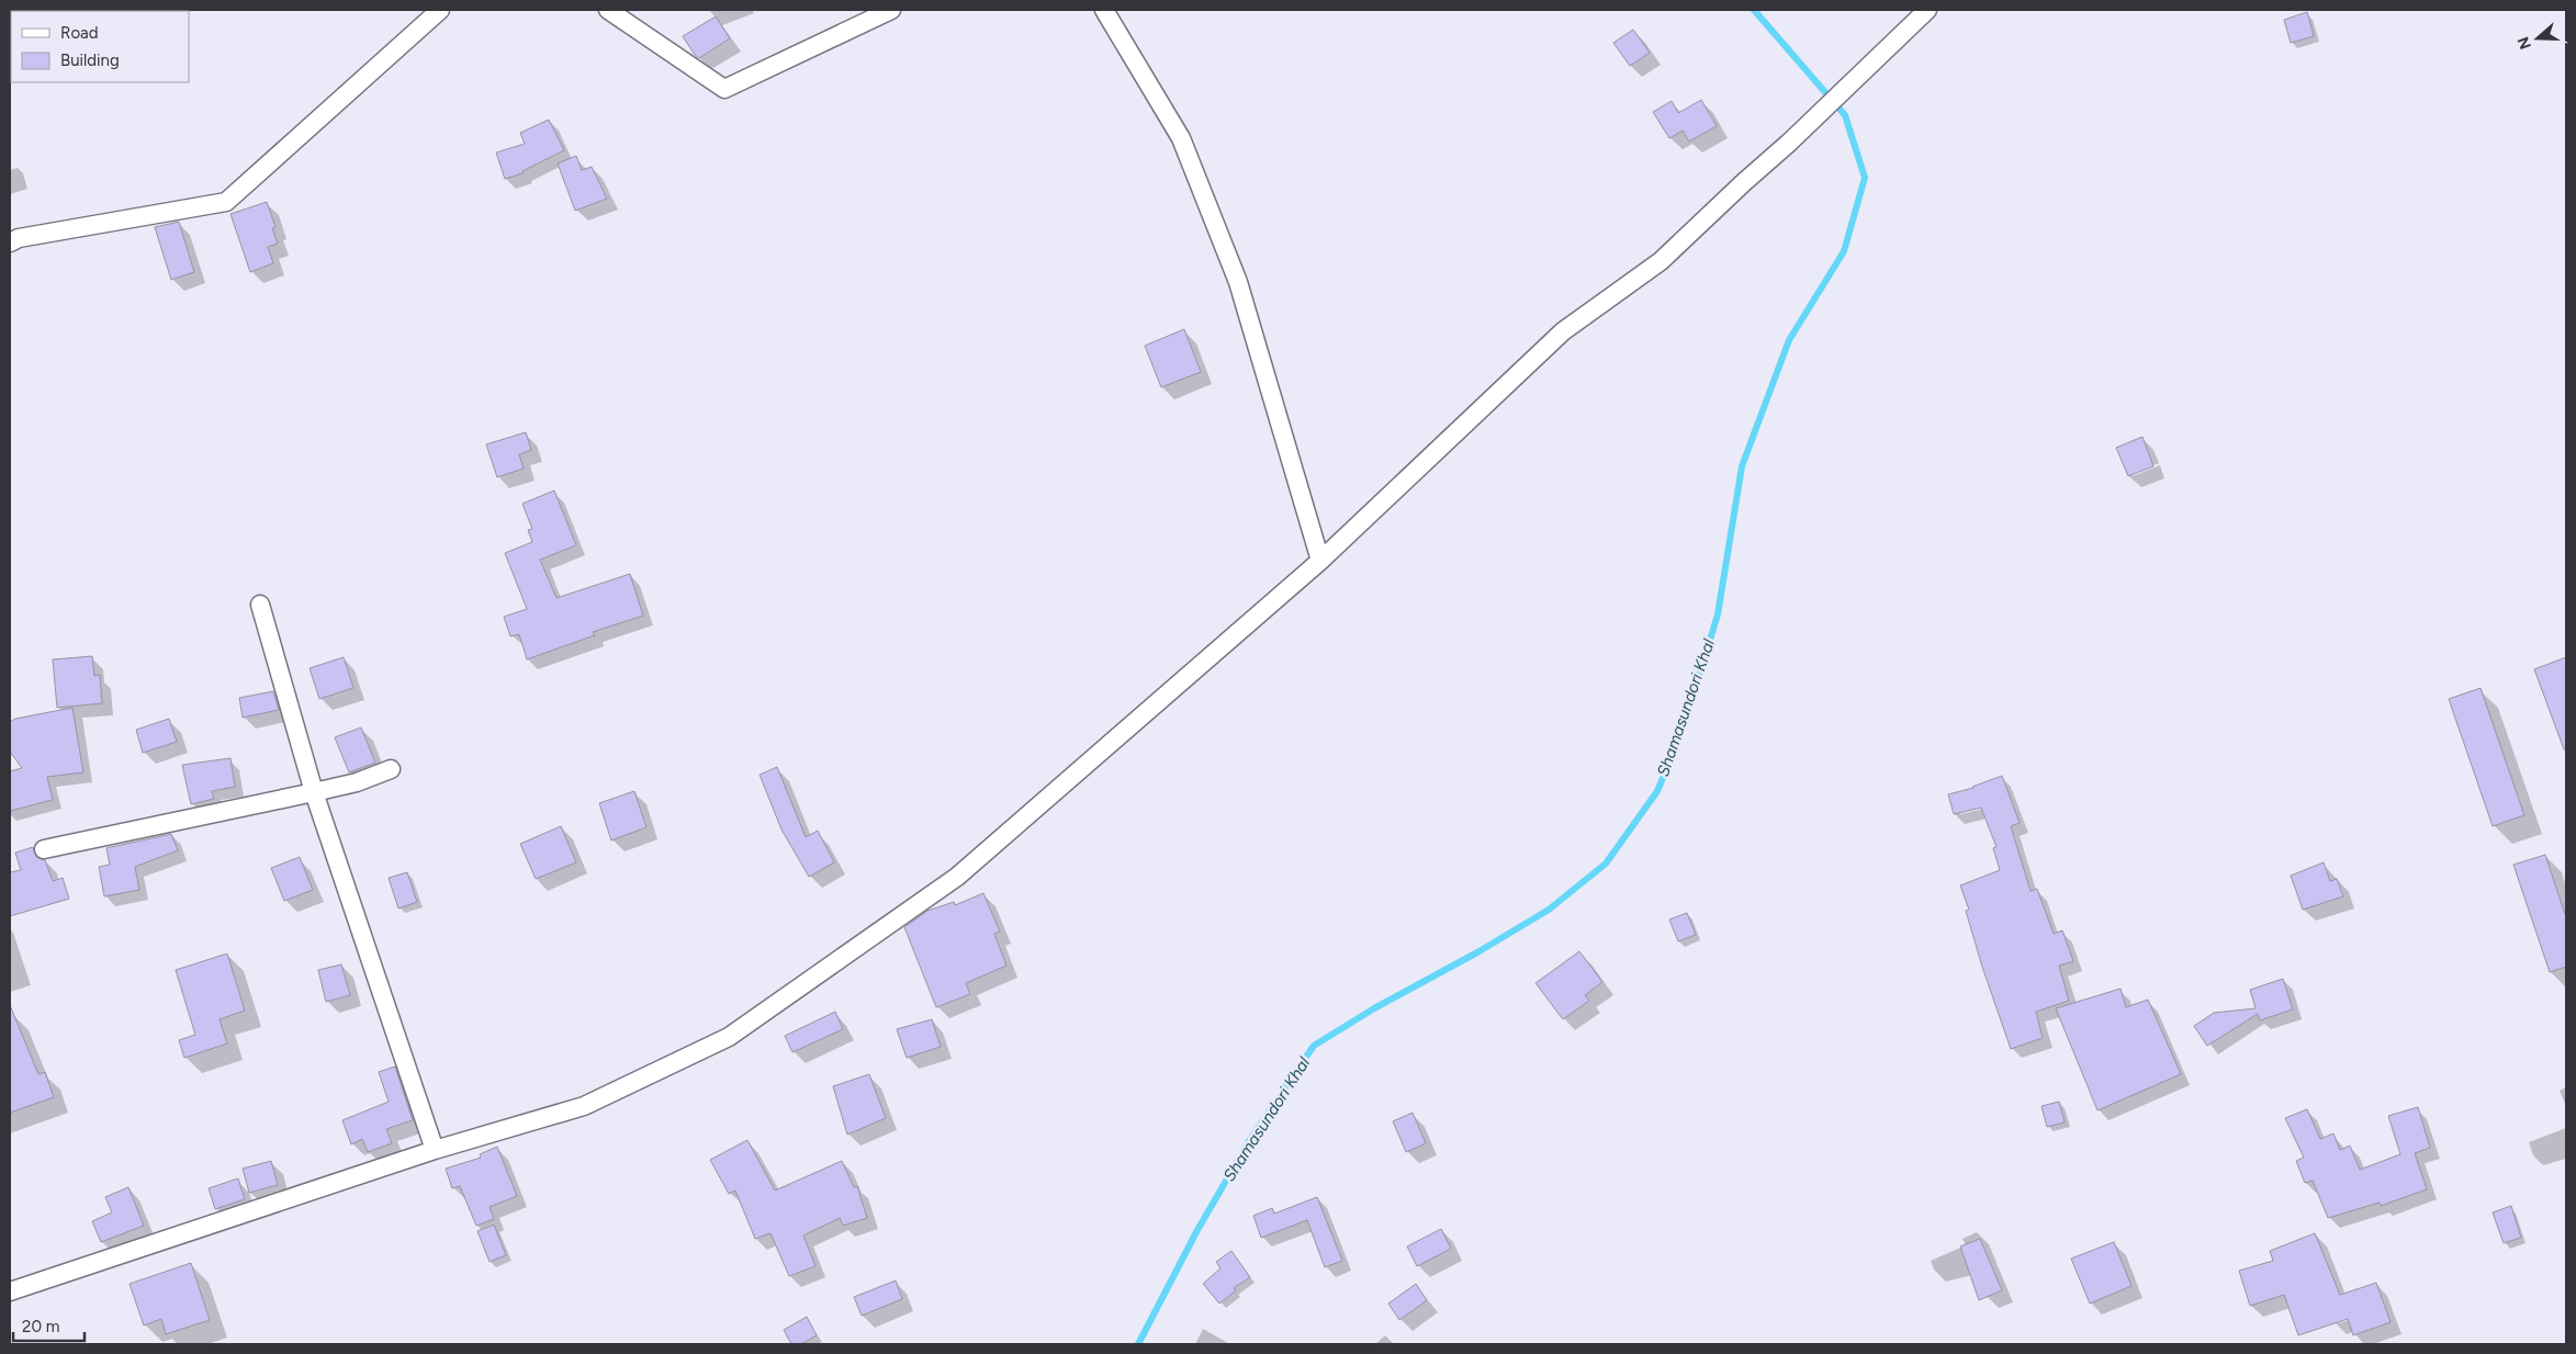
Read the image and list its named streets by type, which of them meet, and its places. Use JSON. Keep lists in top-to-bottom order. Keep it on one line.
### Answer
{"water":["Shamasundori Khal"],"legend":["Road","Building"],"scale_bar":"20 m","north":"left"}
